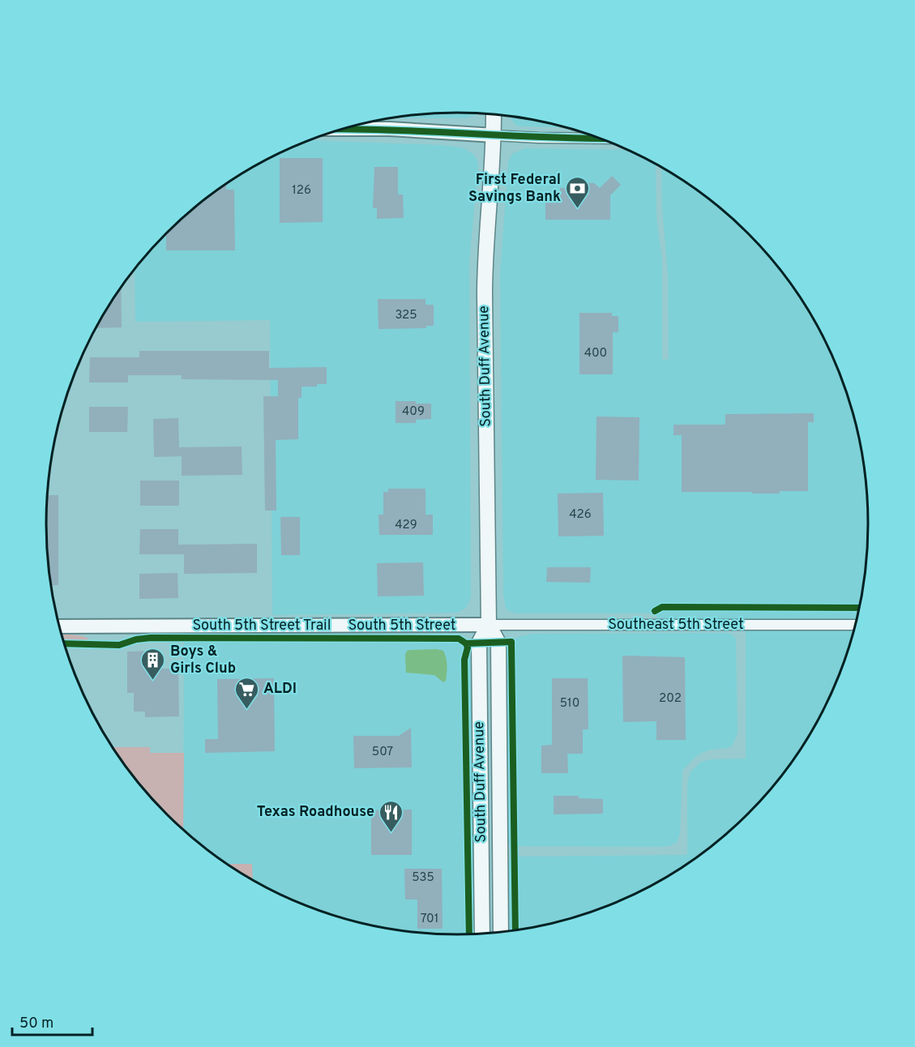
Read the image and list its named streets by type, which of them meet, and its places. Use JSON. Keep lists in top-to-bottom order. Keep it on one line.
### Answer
{"streets":{"main road":["South Duff Avenue"],"street":["Southeast 5th Street","South 5th Street"],"cycle path":["South 5th Street Trail"]},"crossings":[["South Duff Avenue","Southeast 5th Street"],["South Duff Avenue","South 5th Street"],["Southeast 5th Street","South 5th Street"]],"places":{"bank":["First Federal Savings Bank"],"building":["Boys & Girls Club"],"supermarket":["ALDI"],"restaurant":["Texas Roadhouse"]},"house_numbers":["126","325","400","409","426","429","202","510","507","535","701"],"scale_bar":"50 m"}
